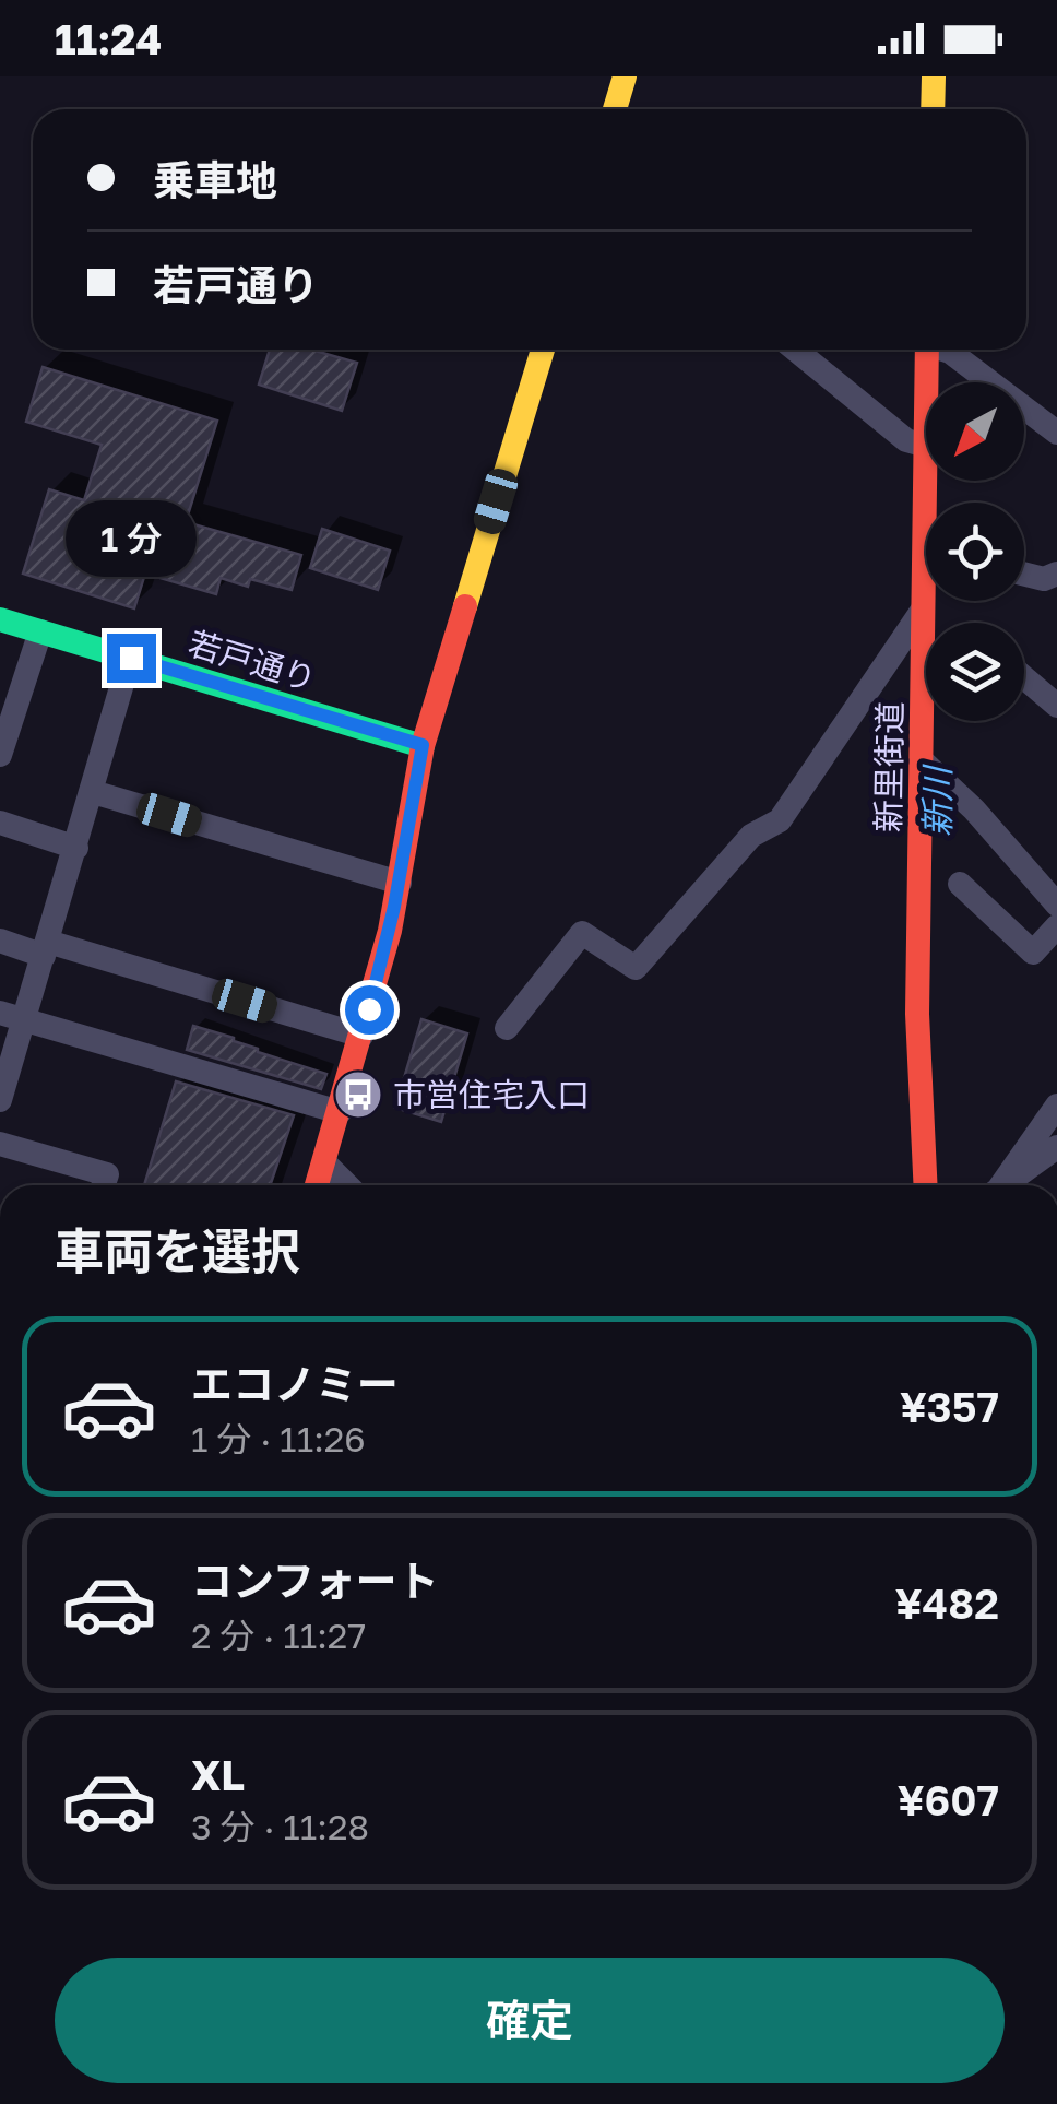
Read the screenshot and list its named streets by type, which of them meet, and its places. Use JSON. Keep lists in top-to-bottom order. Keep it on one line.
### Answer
{"streets":{"street":["若戸通り","新里街道"]},"water":["新川"],"places":{"bus stop":["市営住宅入口"]},"north":"bottom left","page":{"status":"11:24","banner":["乗車地","若戸通り"],"bubble":"1 分","heading":"車両を選択","list":[{"name":"エコノミー","note":"1 分 · 11:26","value":"¥357"},{"name":"コンフォート","note":"2 分 · 11:27","value":"¥482"},{"name":"XL","note":"3 分 · 11:28","value":"¥607"}],"buttons":"確定"}}
